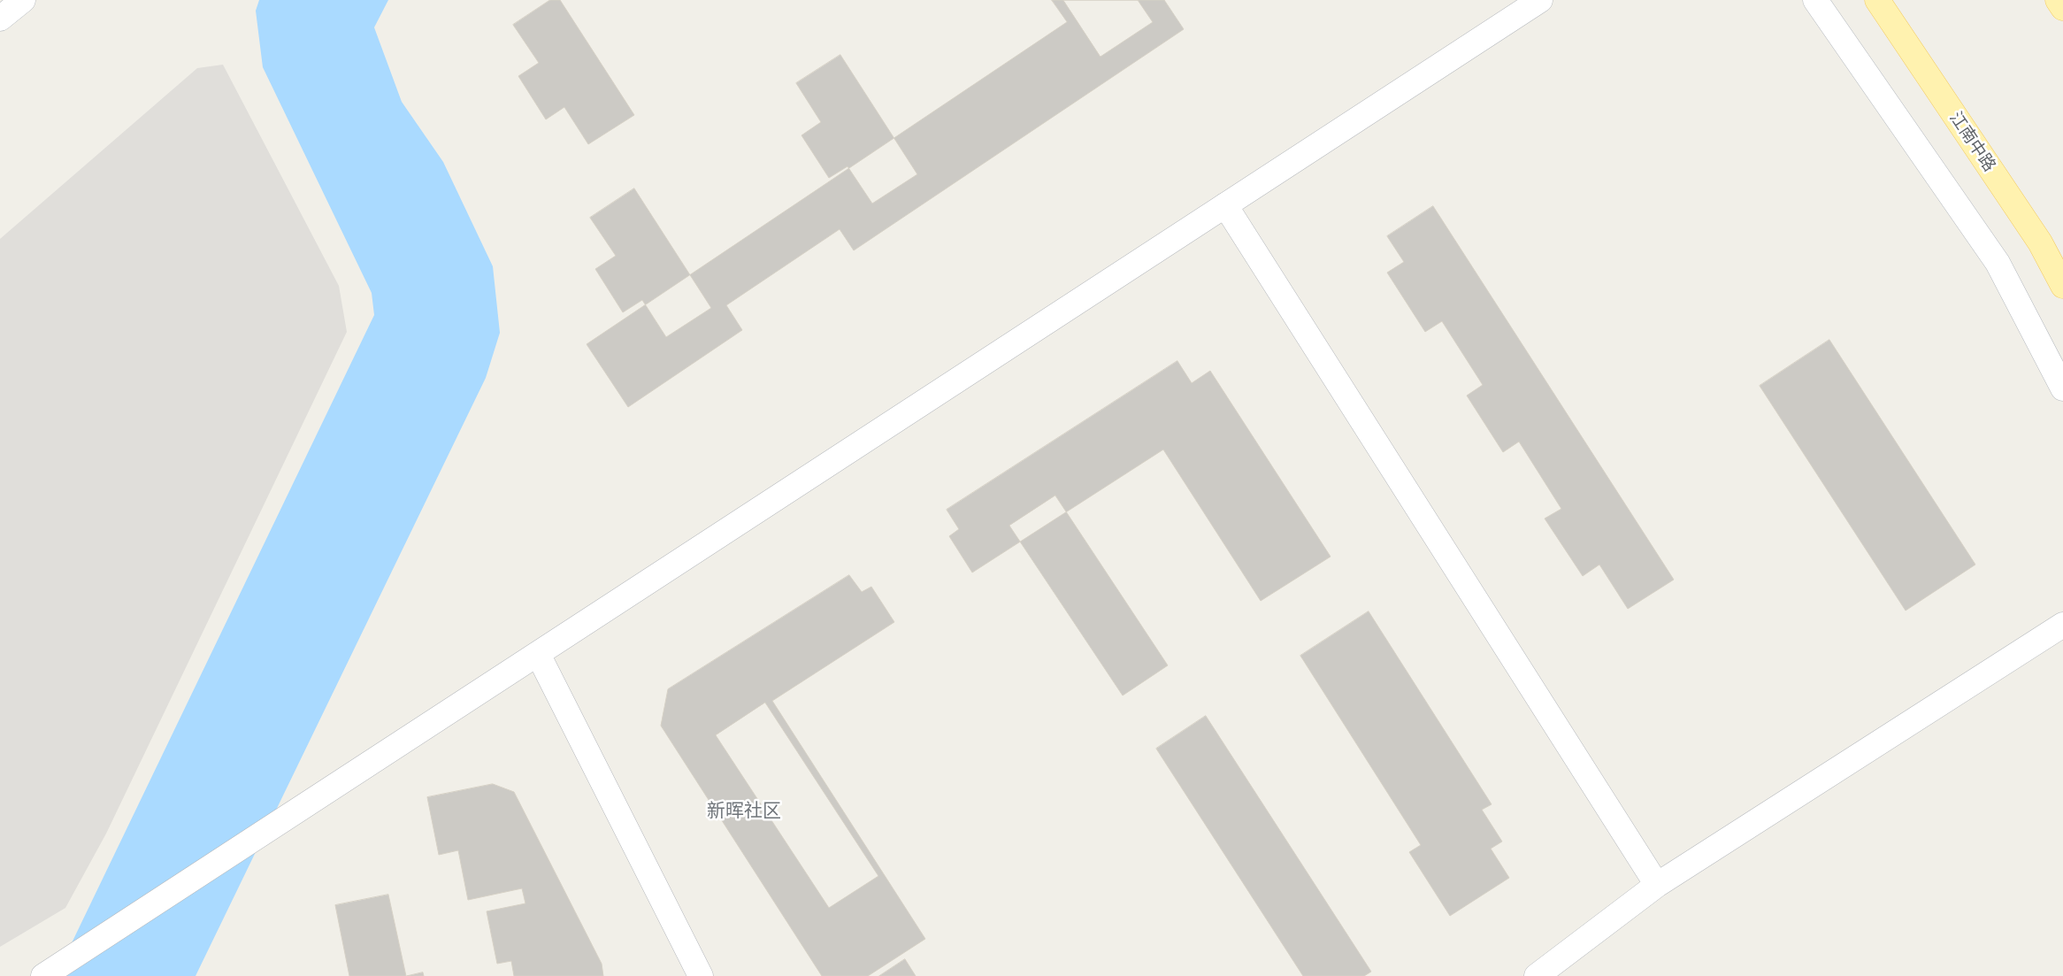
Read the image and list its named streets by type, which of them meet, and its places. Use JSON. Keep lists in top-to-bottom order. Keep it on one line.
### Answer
{"streets":{"main road":["江南中路"]},"districts":["新晖社区"]}
